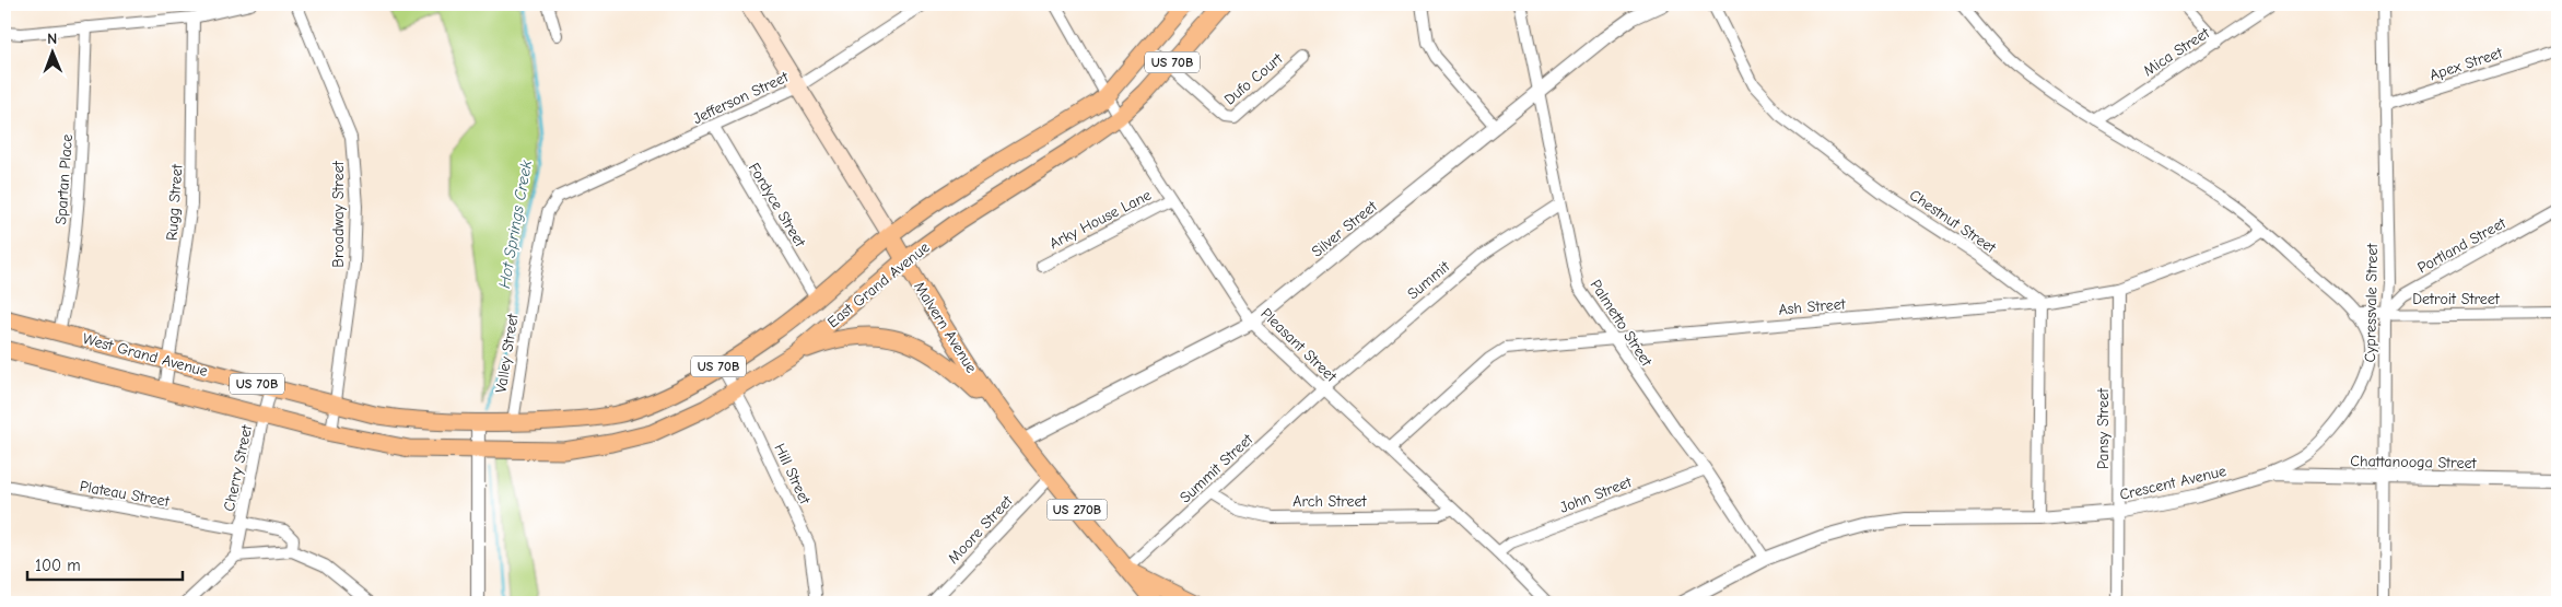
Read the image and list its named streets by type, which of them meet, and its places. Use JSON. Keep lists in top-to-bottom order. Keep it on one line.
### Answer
{"streets":{"main road":["US 70B","East Grand Avenue","Malvern Avenue","West Grand Avenue","US 270B"],"street":["Mica Street","Apex Street","Dufo Court","Jefferson Street","Spartan Place","Rugg Street","Fordyce Street","Broadway Street","Arky House Lane","Chestnut Street","Silver Street","Portland Street","Summit","Detroit Street","Cypressvale Street","Ash Street","Palmetto Street","Pleasant Street","Valley Street","Pansy Street","Chattanooga Street","Cherry Street","Summit Street","Hill Street","Crescent Avenue","Plateau Street","John Street","Arch Street","Moore Street"]},"crossings":[["Mica Street","Crescent Avenue"],["Apex Street","Cypressvale Street"],["Dufo Court","East Grand Avenue"],["Jefferson Street","Fordyce Street"],["Jefferson Street","Malvern Avenue"],["Jefferson Street","Valley Street"],["Spartan Place","West Grand Avenue"],["Rugg Street","West Grand Avenue"],["Fordyce Street","East Grand Avenue"],["Broadway Street","West Grand Avenue"],["Arky House Lane","Pleasant Street"],["Chestnut Street","Ash Street"],["Silver Street","Palmetto Street"],["Silver Street","Malvern Avenue"],["Silver Street","Pleasant Street"],["Portland Street","Detroit Street"],["Portland Street","Cypressvale Street"],["Summit","Palmetto Street"],["Summit","Pleasant Street"],["Summit","Summit Street"],["East Grand Avenue","Malvern Avenue"],["East Grand Avenue","Pleasant Street"],["East Grand Avenue","Valley Street"],["East Grand Avenue","West Grand Avenue"],["East Grand Avenue","Hill Street"],["East Grand Avenue","US 270B"],["Detroit Street","Cypressvale Street"],["Detroit Street","Crescent Avenue"],["Cypressvale Street","Chattanooga Street"],["Ash Street","Palmetto Street"],["Ash Street","Pleasant Street"],["Ash Street","Pansy Street"],["Ash Street","Crescent Avenue"],["Palmetto Street","Crescent Avenue"],["Palmetto Street","John Street"],["Malvern Avenue","Summit Street"],["Malvern Avenue","US 270B"],["Malvern Avenue","Moore Street"],["Pleasant Street","Summit Street"],["Pleasant Street","John Street"],["Pleasant Street","Arch Street"],["Valley Street","West Grand Avenue"],["West Grand Avenue","Cherry Street"],["Pansy Street","Crescent Avenue"],["Chattanooga Street","Crescent Avenue"],["Cherry Street","Plateau Street"],["Summit Street","Arch Street"]],"water":["Hot Springs Creek"],"scale_bar":"100 m","north":"top"}
